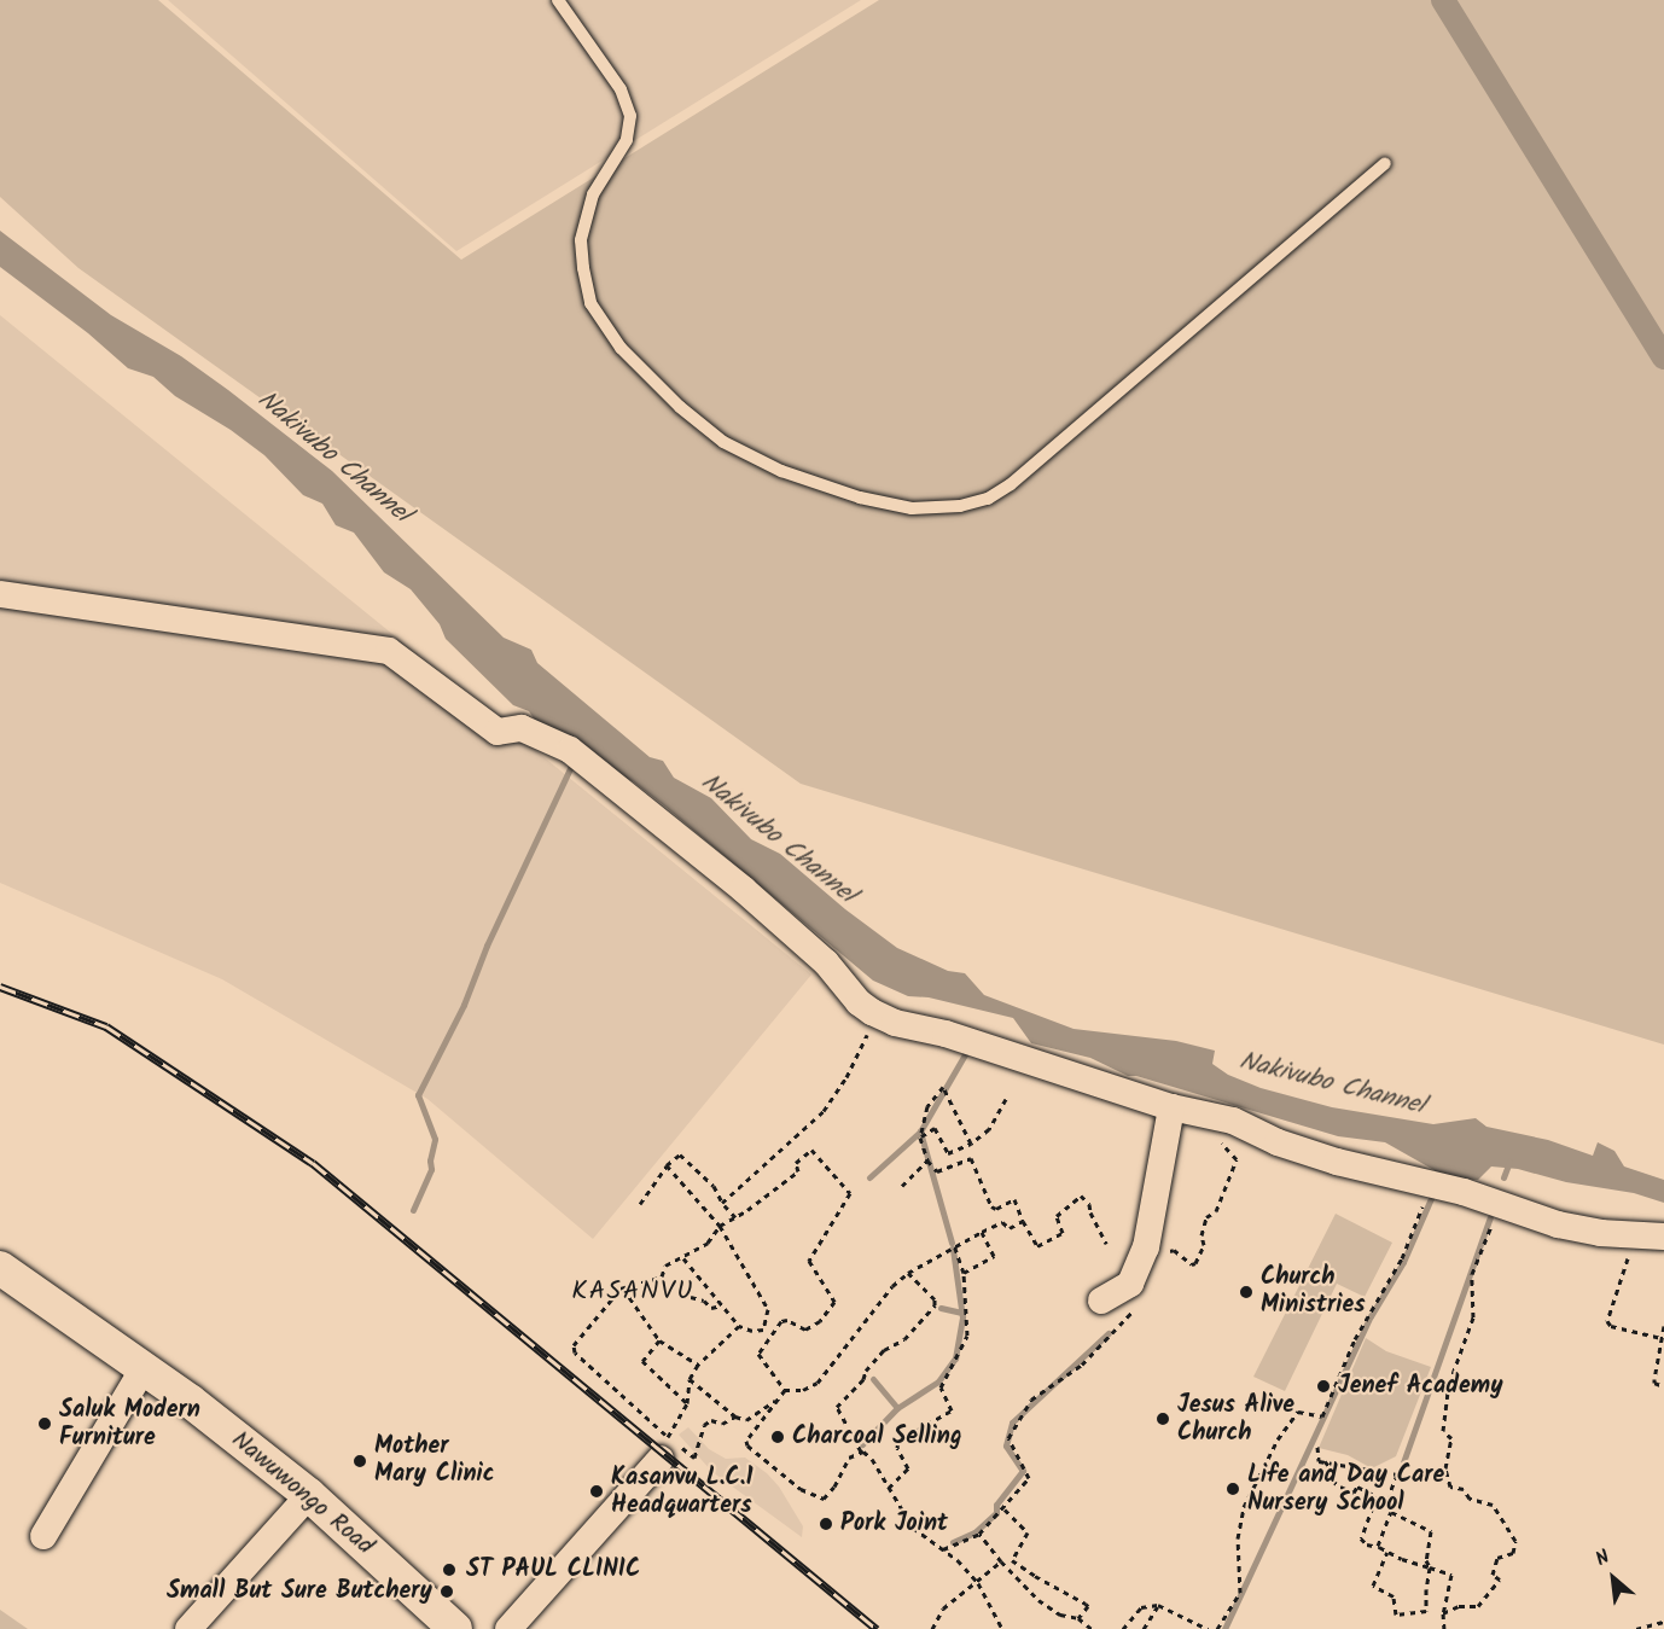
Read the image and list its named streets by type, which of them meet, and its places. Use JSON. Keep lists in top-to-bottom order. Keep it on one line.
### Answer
{"streets":{"street":["Nawuwongo Road"]},"districts":["KASANVU"],"water":["Nakivubo Channel"],"places":["Church Ministries","Jenef Academy","Jesus Alive Church","Saluk Modern Furniture","Charcoal Selling","Mother Mary Clinic","Life and Day Care Nursery School","Kasanvu L.C.1 Headquarters","Pork Joint","ST PAUL CLINIC","Small But Sure Butchery"],"north":"top left"}
